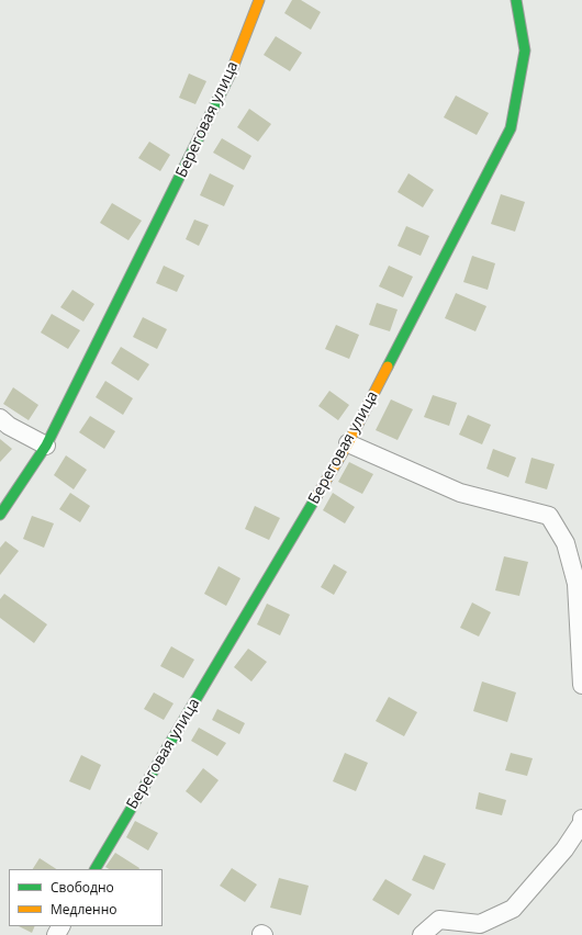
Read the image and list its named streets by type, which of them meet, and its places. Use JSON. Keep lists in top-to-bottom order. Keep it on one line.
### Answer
{"streets":{"street":["Береговая улица"]},"legend":["Свободно","Медленно"]}
